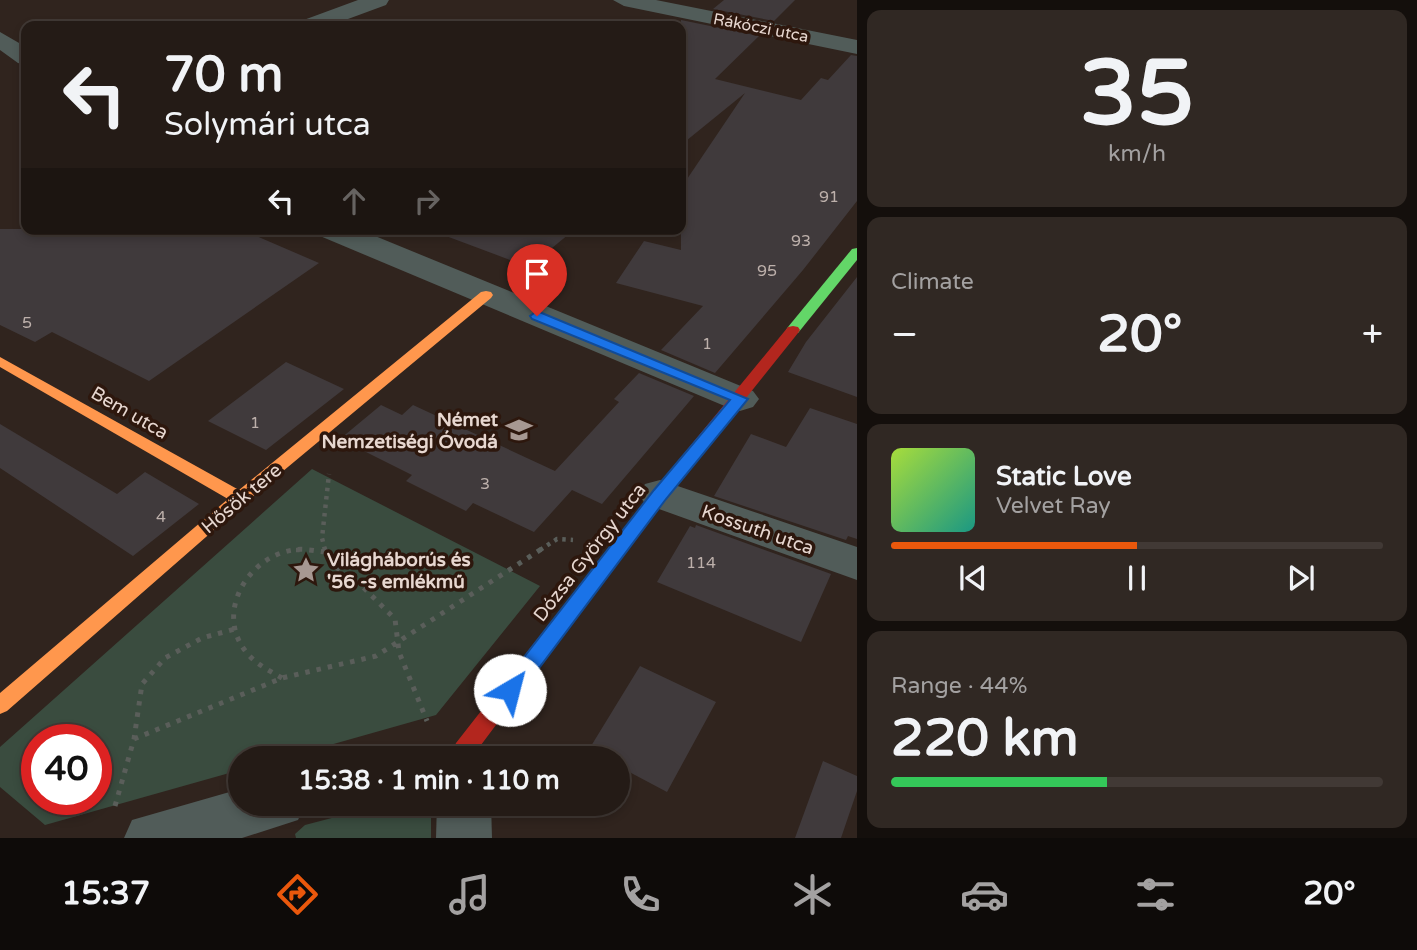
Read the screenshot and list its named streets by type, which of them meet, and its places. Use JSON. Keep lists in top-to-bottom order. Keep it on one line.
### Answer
{"streets":{"street":["Rákóczi utca","Bem utca","Hősök tere","Kossuth utca","Dózsa György utca"]},"crossings":[["Bem utca","Hősök tere"],["Kossuth utca","Dózsa György utca"]],"places":{"school or university":["Német Nemzetiségi Óvodá"],"place":["Világháborús és '56 -s emlékmű"]},"house_numbers":["91","93","95","5","1","1","3","4","114"],"page":{"tile":[["35","km/h"],"Climate",["Range · 44%","220 km"]],"turn":["70 m","Solymári utca"],"heat":["−","20°","+"],"song":["Static Love","Velvet Ray"],"limit":"40","trip":"15:38 · 1 min · 110 m","tabs":["15:37","20°"]}}
